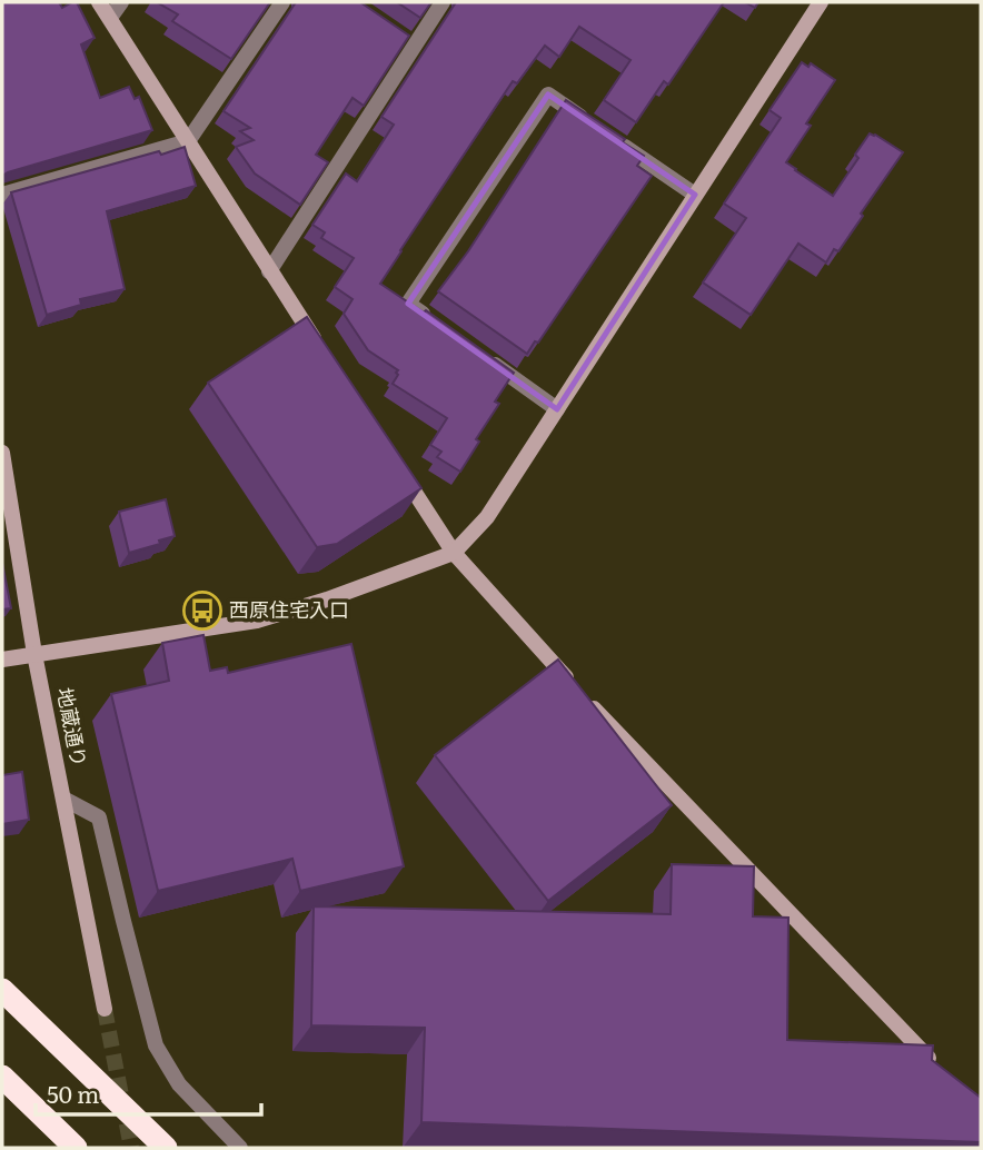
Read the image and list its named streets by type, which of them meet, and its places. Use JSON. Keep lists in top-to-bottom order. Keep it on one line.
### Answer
{"streets":{"street":["地蔵通り"]},"places":{"bus stop":["西原住宅入口"]},"scale_bar":"50 m"}
